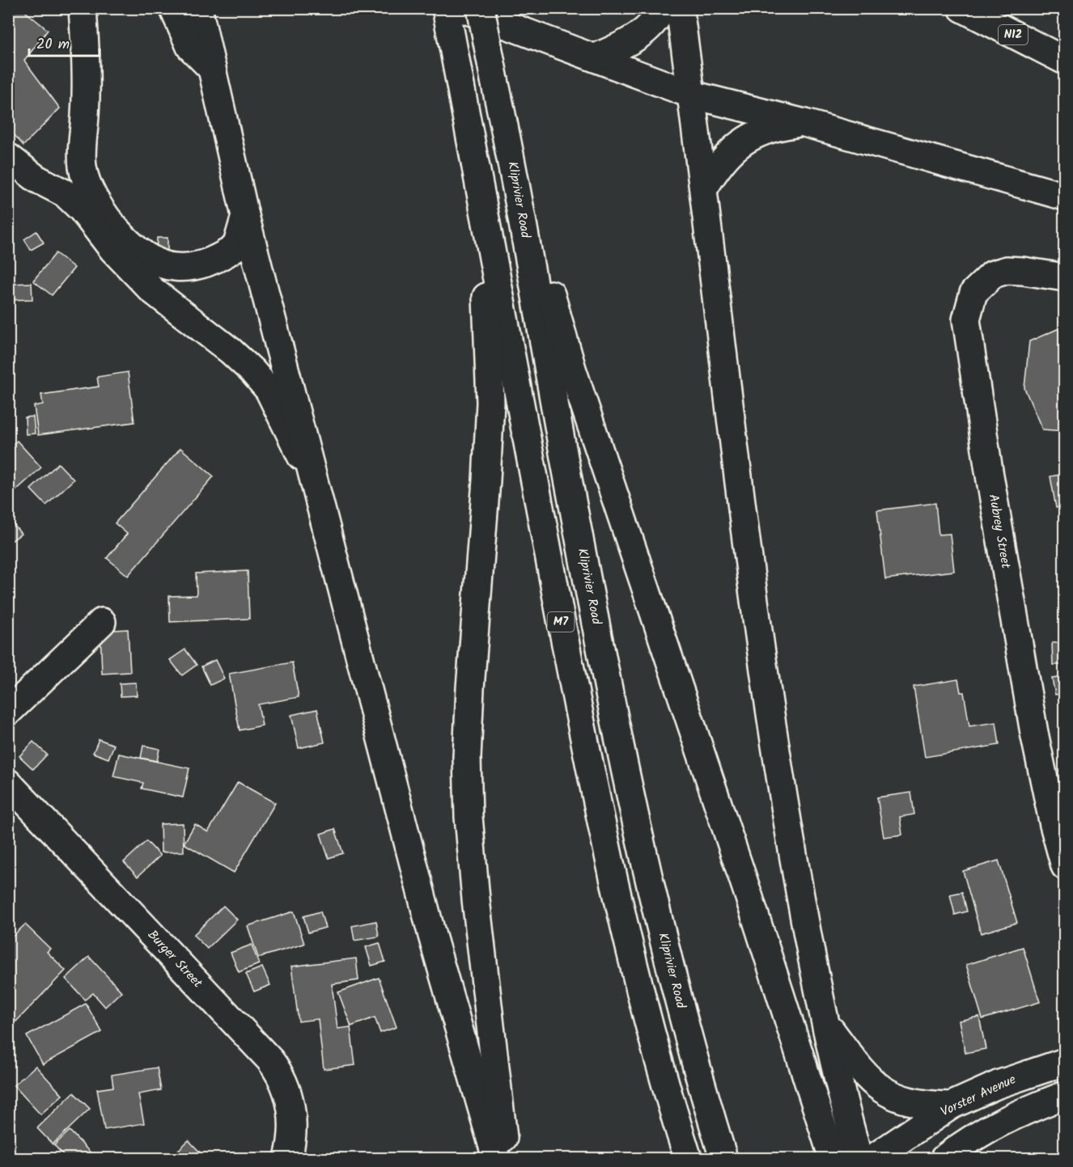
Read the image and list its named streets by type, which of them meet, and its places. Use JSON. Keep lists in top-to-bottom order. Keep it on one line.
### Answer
{"streets":{"main road":["N12","Kliprivier Road","Aubrey Street","M7","Burger Street","Vorster Avenue"]},"scale_bar":"20 m"}
